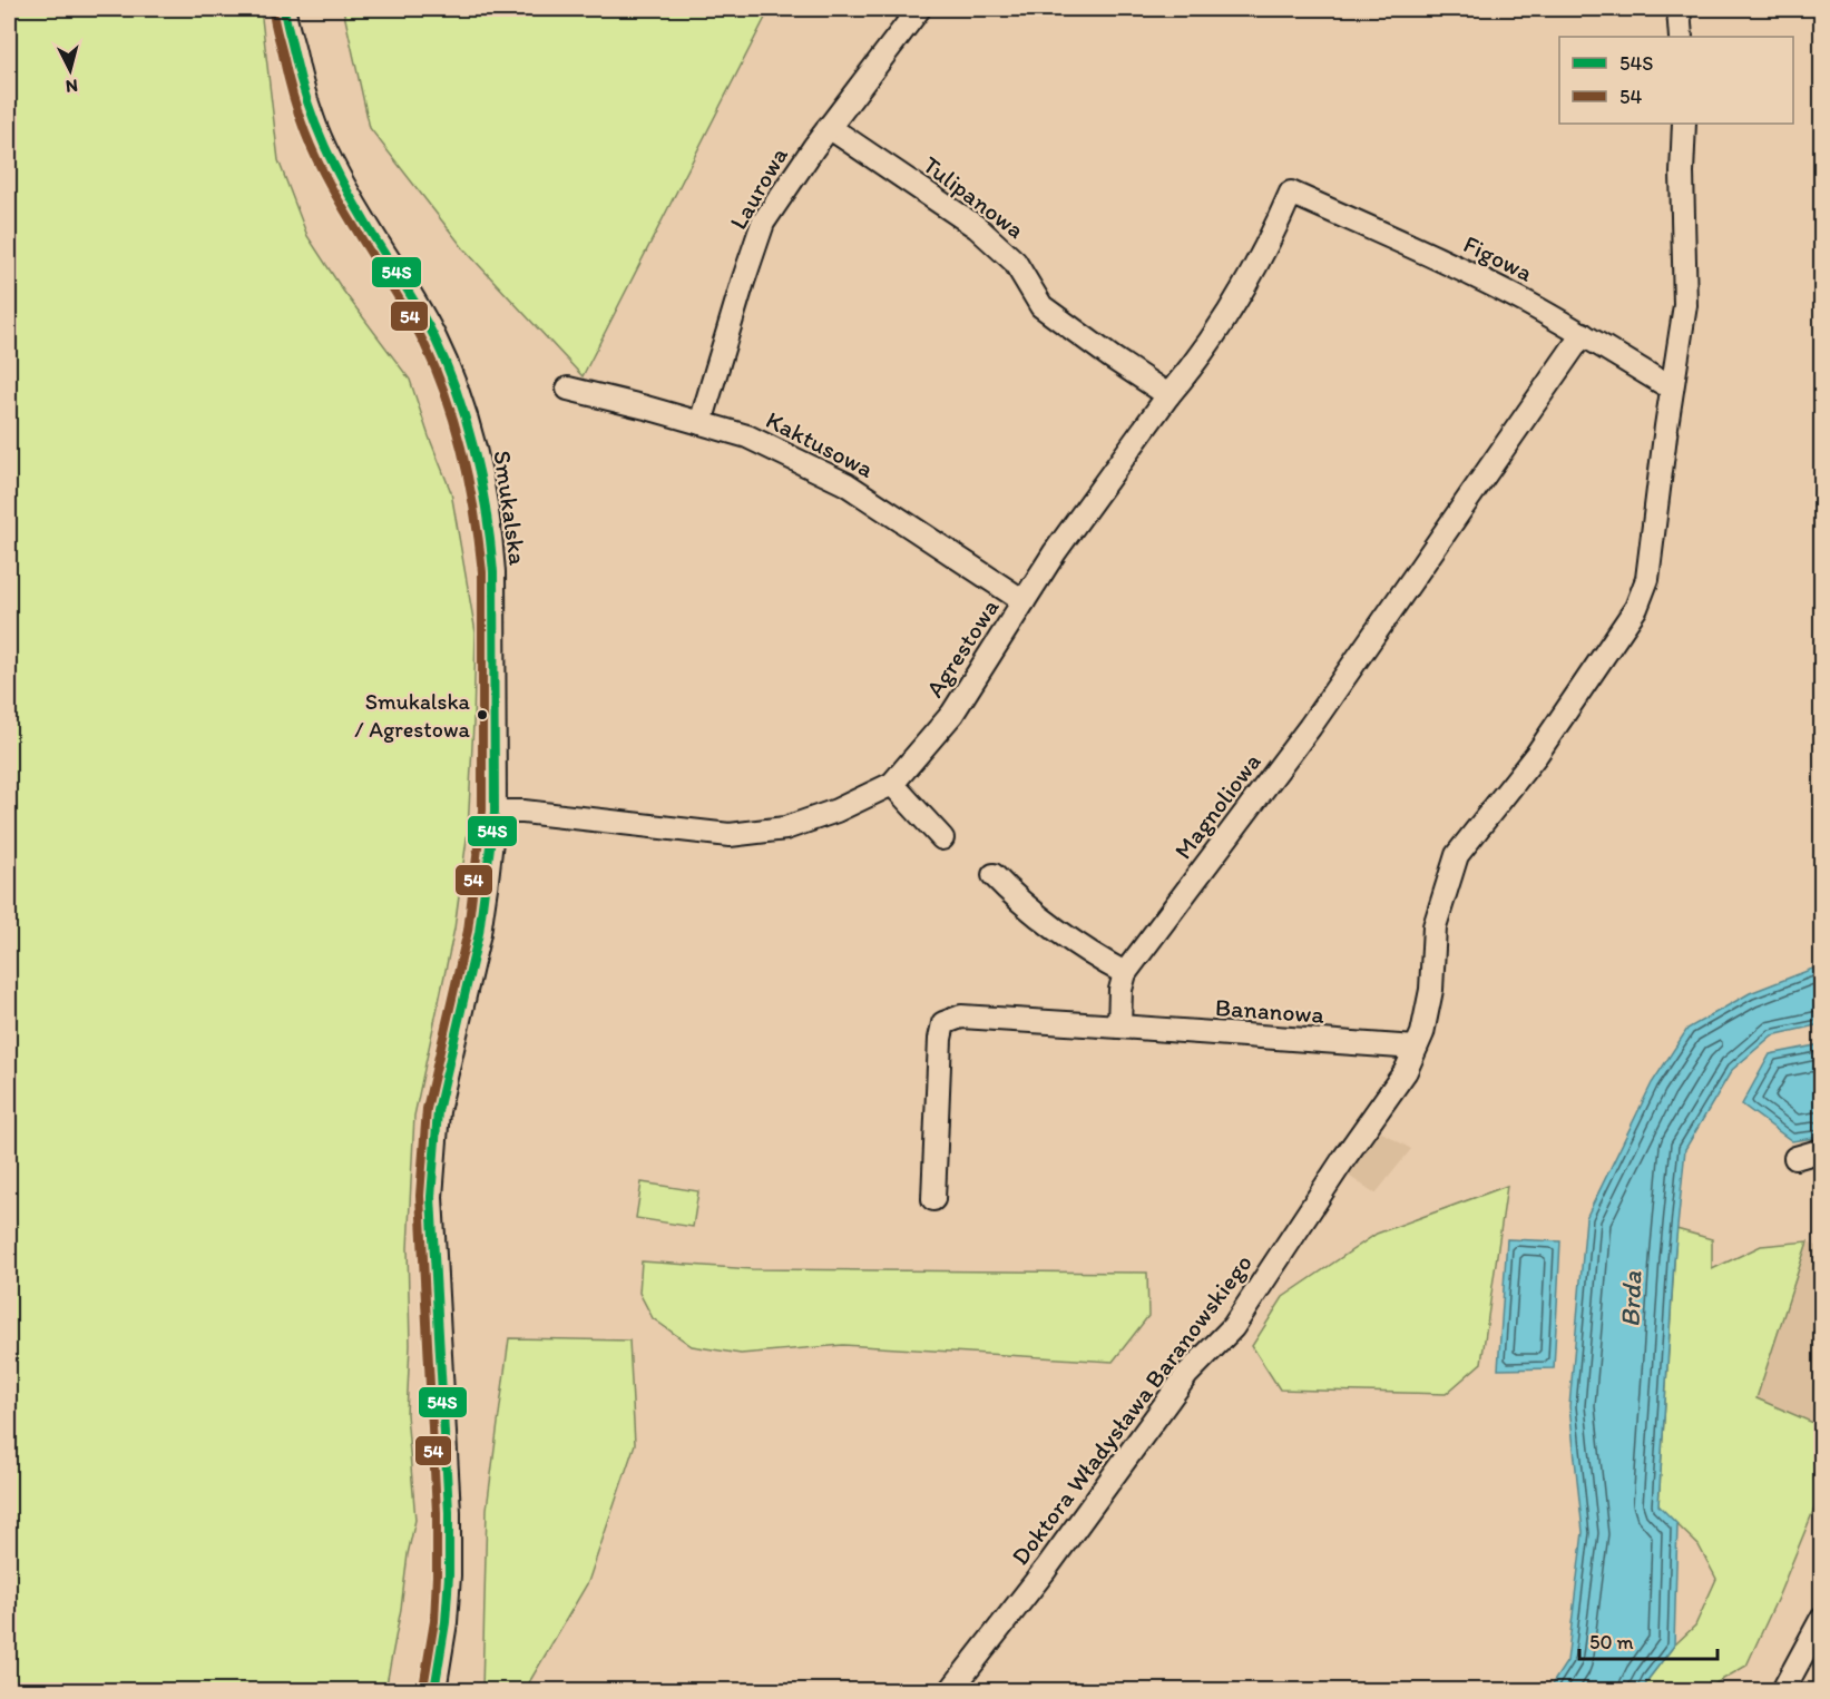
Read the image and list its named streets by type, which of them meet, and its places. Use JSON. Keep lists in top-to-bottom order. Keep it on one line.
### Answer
{"streets":{"street":["Laurowa","Tulipanowa","Figowa","Kaktusowa","Smukalska","Agrestowa","Magnoliowa","Bananowa","Doktora Władysława Baranowskiego"]},"crossings":[["Laurowa","Tulipanowa"],["Laurowa","Kaktusowa"],["Tulipanowa","Agrestowa"],["Figowa","Agrestowa"],["Figowa","Magnoliowa"],["Figowa","Doktora Władysława Baranowskiego"],["Kaktusowa","Agrestowa"],["Smukalska","Agrestowa"],["Magnoliowa","Bananowa"],["Bananowa","Doktora Władysława Baranowskiego"]],"water":["Brda"],"places":["Smukalska / Agrestowa"],"lines":["transit line 54S","transit line 54"],"legend":["54S","54"],"scale_bar":"50 m","north":"bottom"}
